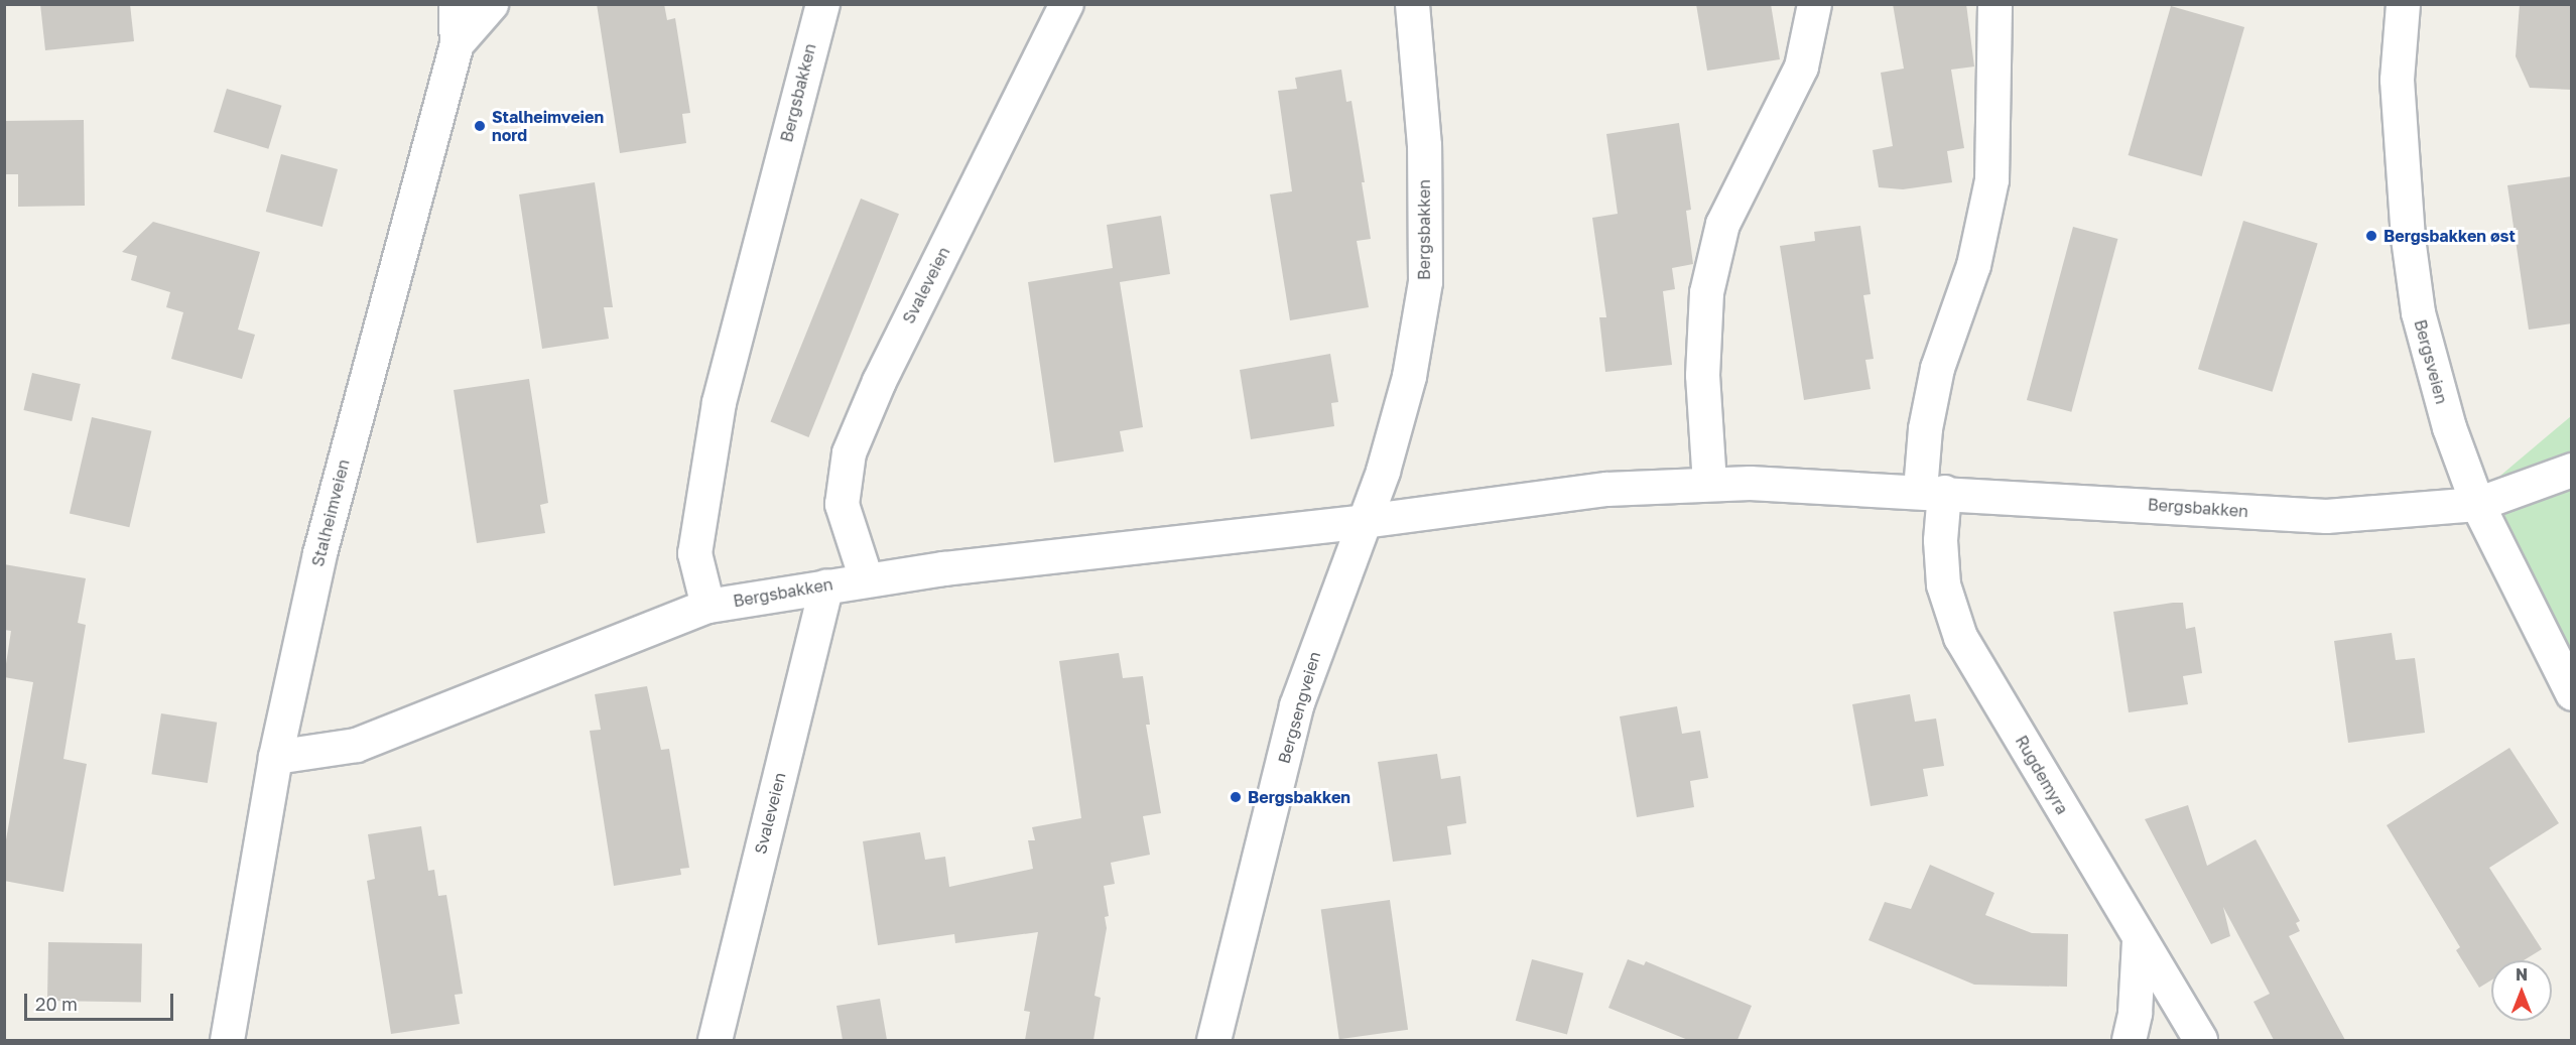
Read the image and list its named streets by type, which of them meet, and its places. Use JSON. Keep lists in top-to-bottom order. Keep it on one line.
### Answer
{"streets":{"street":["Bergsbakken","Svaleveien","Bergsveien","Stalheimveien","Bergsengveien","Rugdemyra"]},"crossings":[["Bergsbakken","Svaleveien"],["Bergsbakken","Bergsveien"],["Bergsbakken","Stalheimveien"],["Bergsbakken","Bergsengveien"],["Bergsbakken","Rugdemyra"]],"places":["Stalheimveien nord","Bergsbakken øst","Bergsbakken"],"scale_bar":"20 m","north":"top"}
